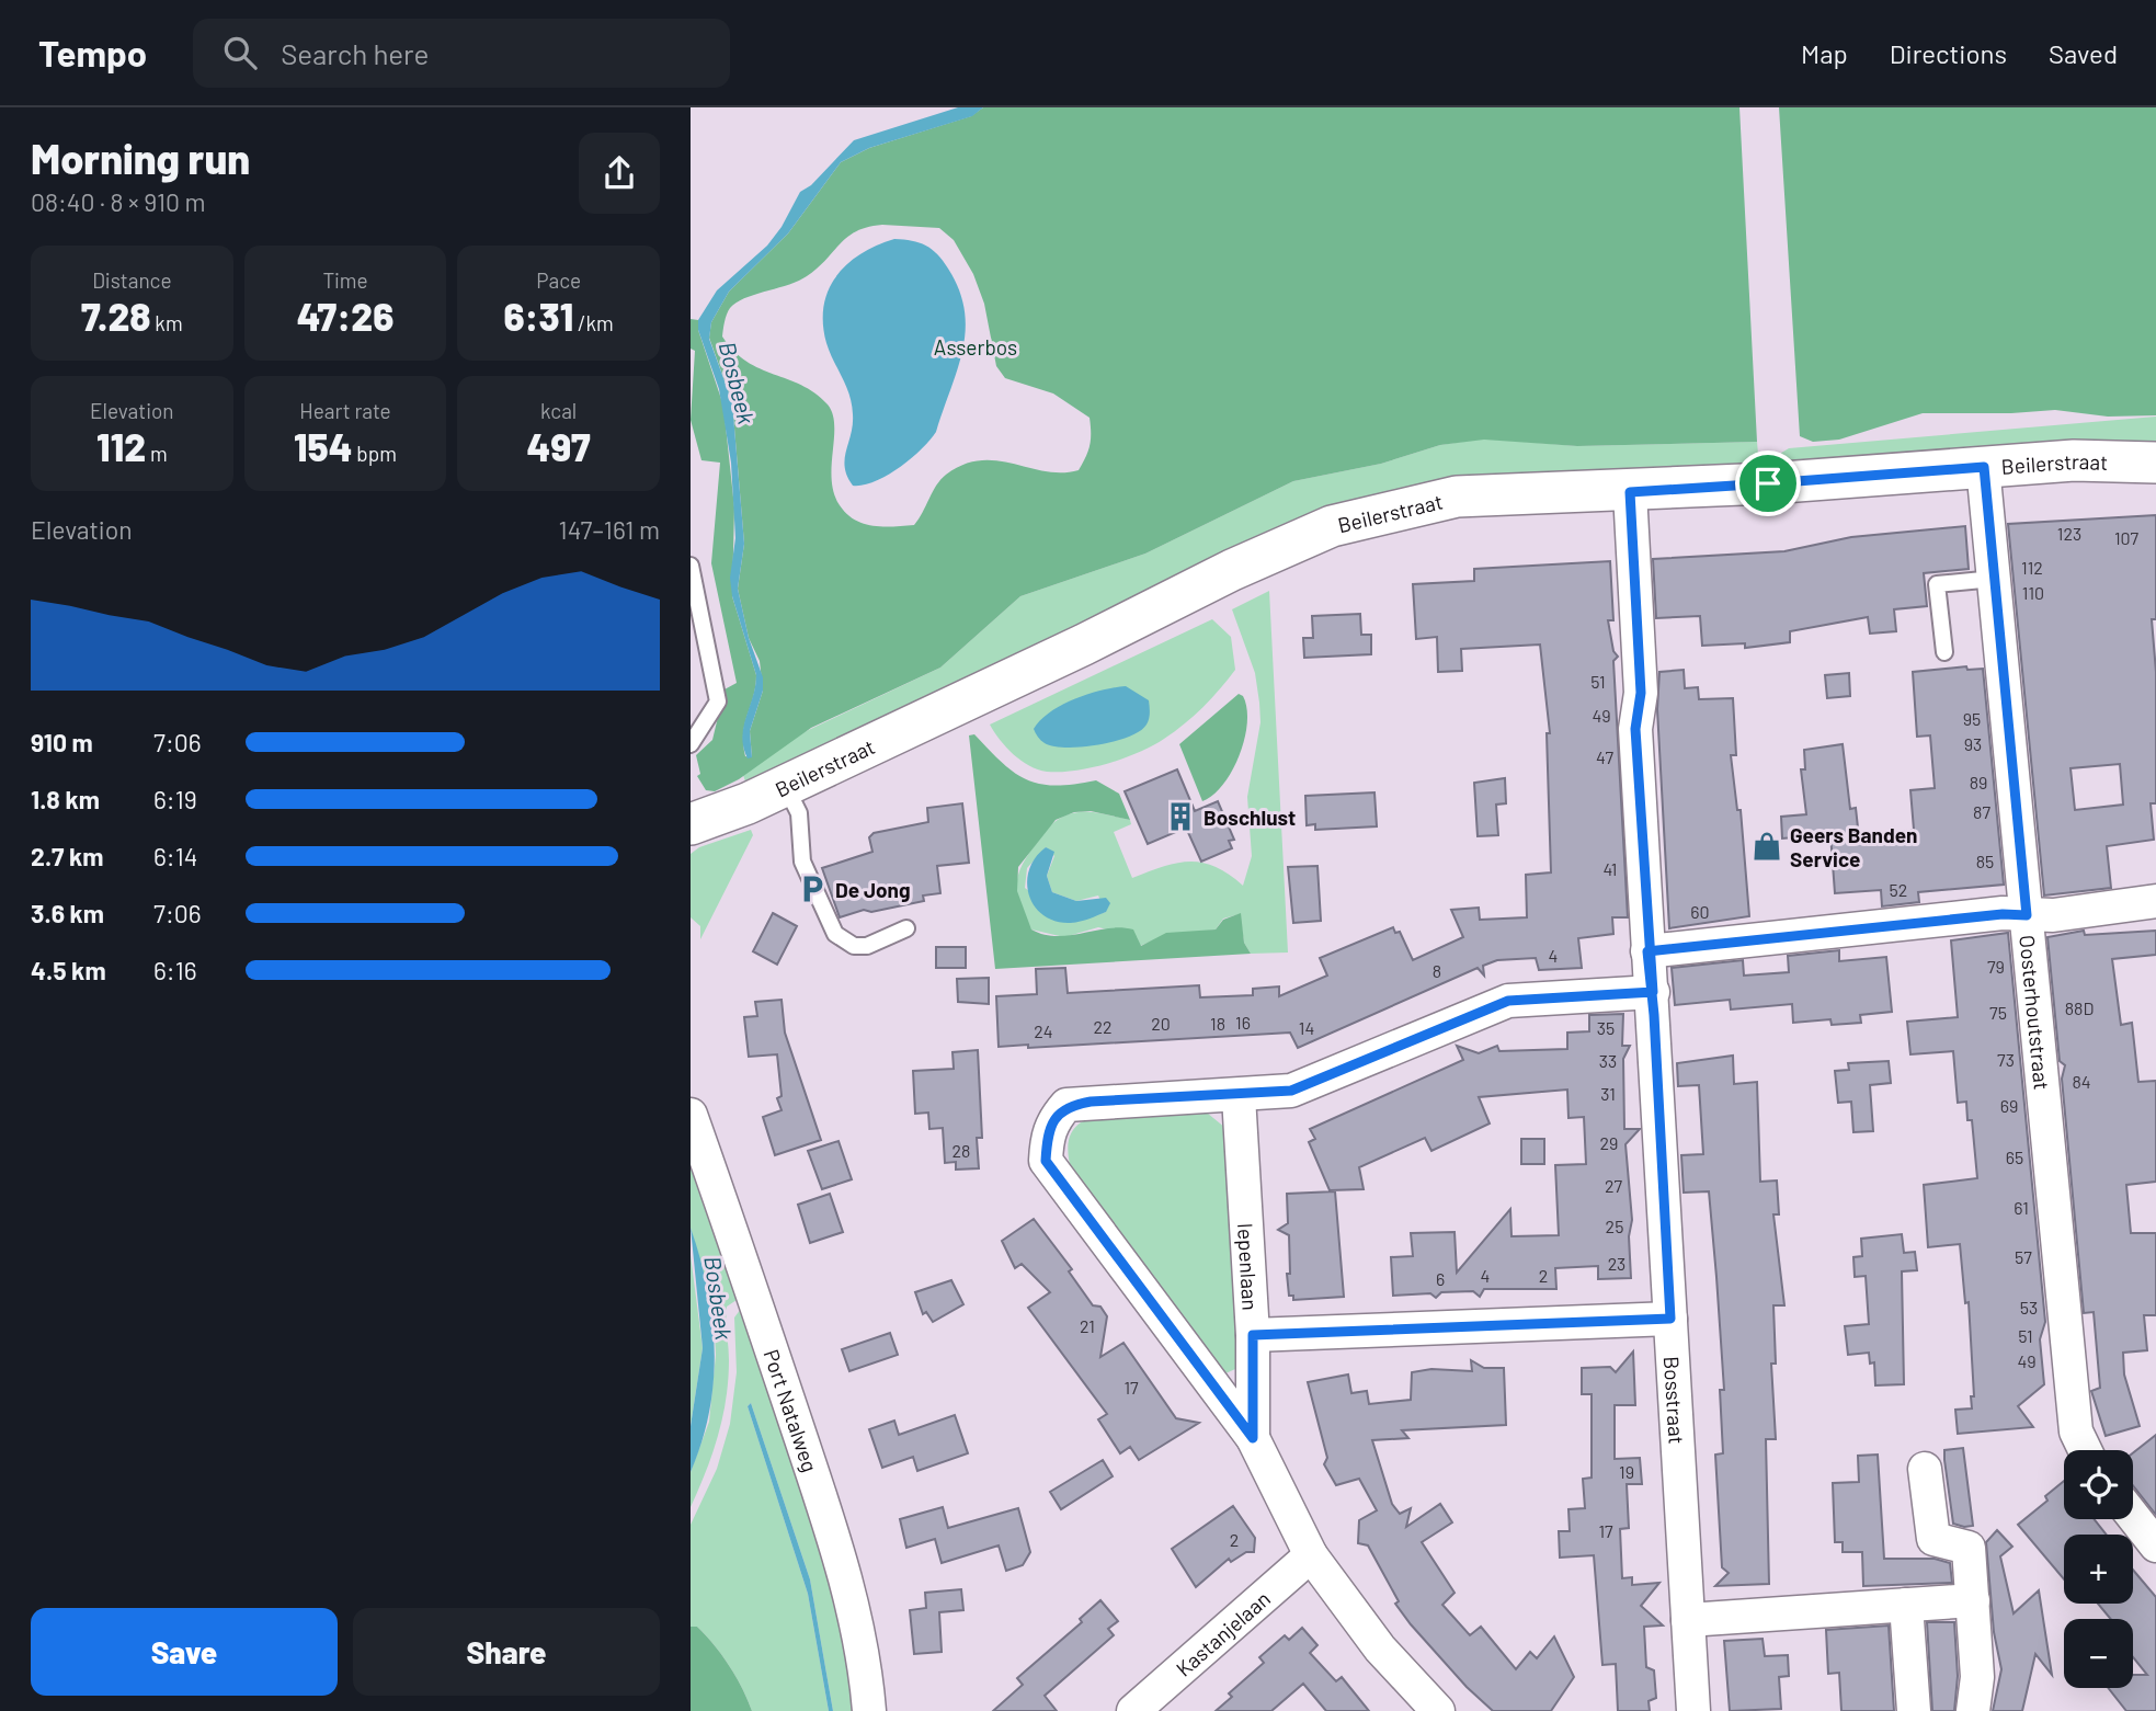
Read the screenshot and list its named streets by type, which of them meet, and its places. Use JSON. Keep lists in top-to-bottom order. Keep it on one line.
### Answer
{"streets":{"street":["Beilerstraat","Oosterhoutstraat","Iepenlaan","Bosstraat","Port Natalweg","Kastanjelaan"]},"crossings":[["Beilerstraat","Oosterhoutstraat"],["Beilerstraat","Bosstraat"],["Iepenlaan","Kastanjelaan"]],"water":["Bosbeek"],"parks":["Asserbos"],"places":{"building":["Boschlust"],"shop":["Geers Banden Service"],"parking":["De Jong"]},"house_numbers":["123","107","112","110","51","49","95","93","47","89","87","85","41","52","60","4","79","8","88D","75","16","20","18","22","14","35","24","73","33","84","31","69","29","28","65","27","61","25","57","23","4","2","6","53","21","51","49","17","19","17","2"],"page":{"header":"Tempo","search":"Search here","nav":["Map","Directions","Saved"],"heading":["Morning run","08:40 · 8 × 910 m"],"stats":[["Distance","7.28 km"],["Time","47:26"],["Pace","6:31 /km"],["Elevation","112 m"],["Heart rate","154 bpm"],["kcal","497"]],"chart":["Elevation","147–161 m"],"list":[{"name":"910 m","note":"7:06"},{"name":"1.8 km","note":"6:19"},{"name":"2.7 km","note":"6:14"},{"name":"3.6 km","note":"7:06"},{"name":"4.5 km","note":"6:16"}],"map_buttons":["+","−"],"buttons":["Save","Share"]}}
